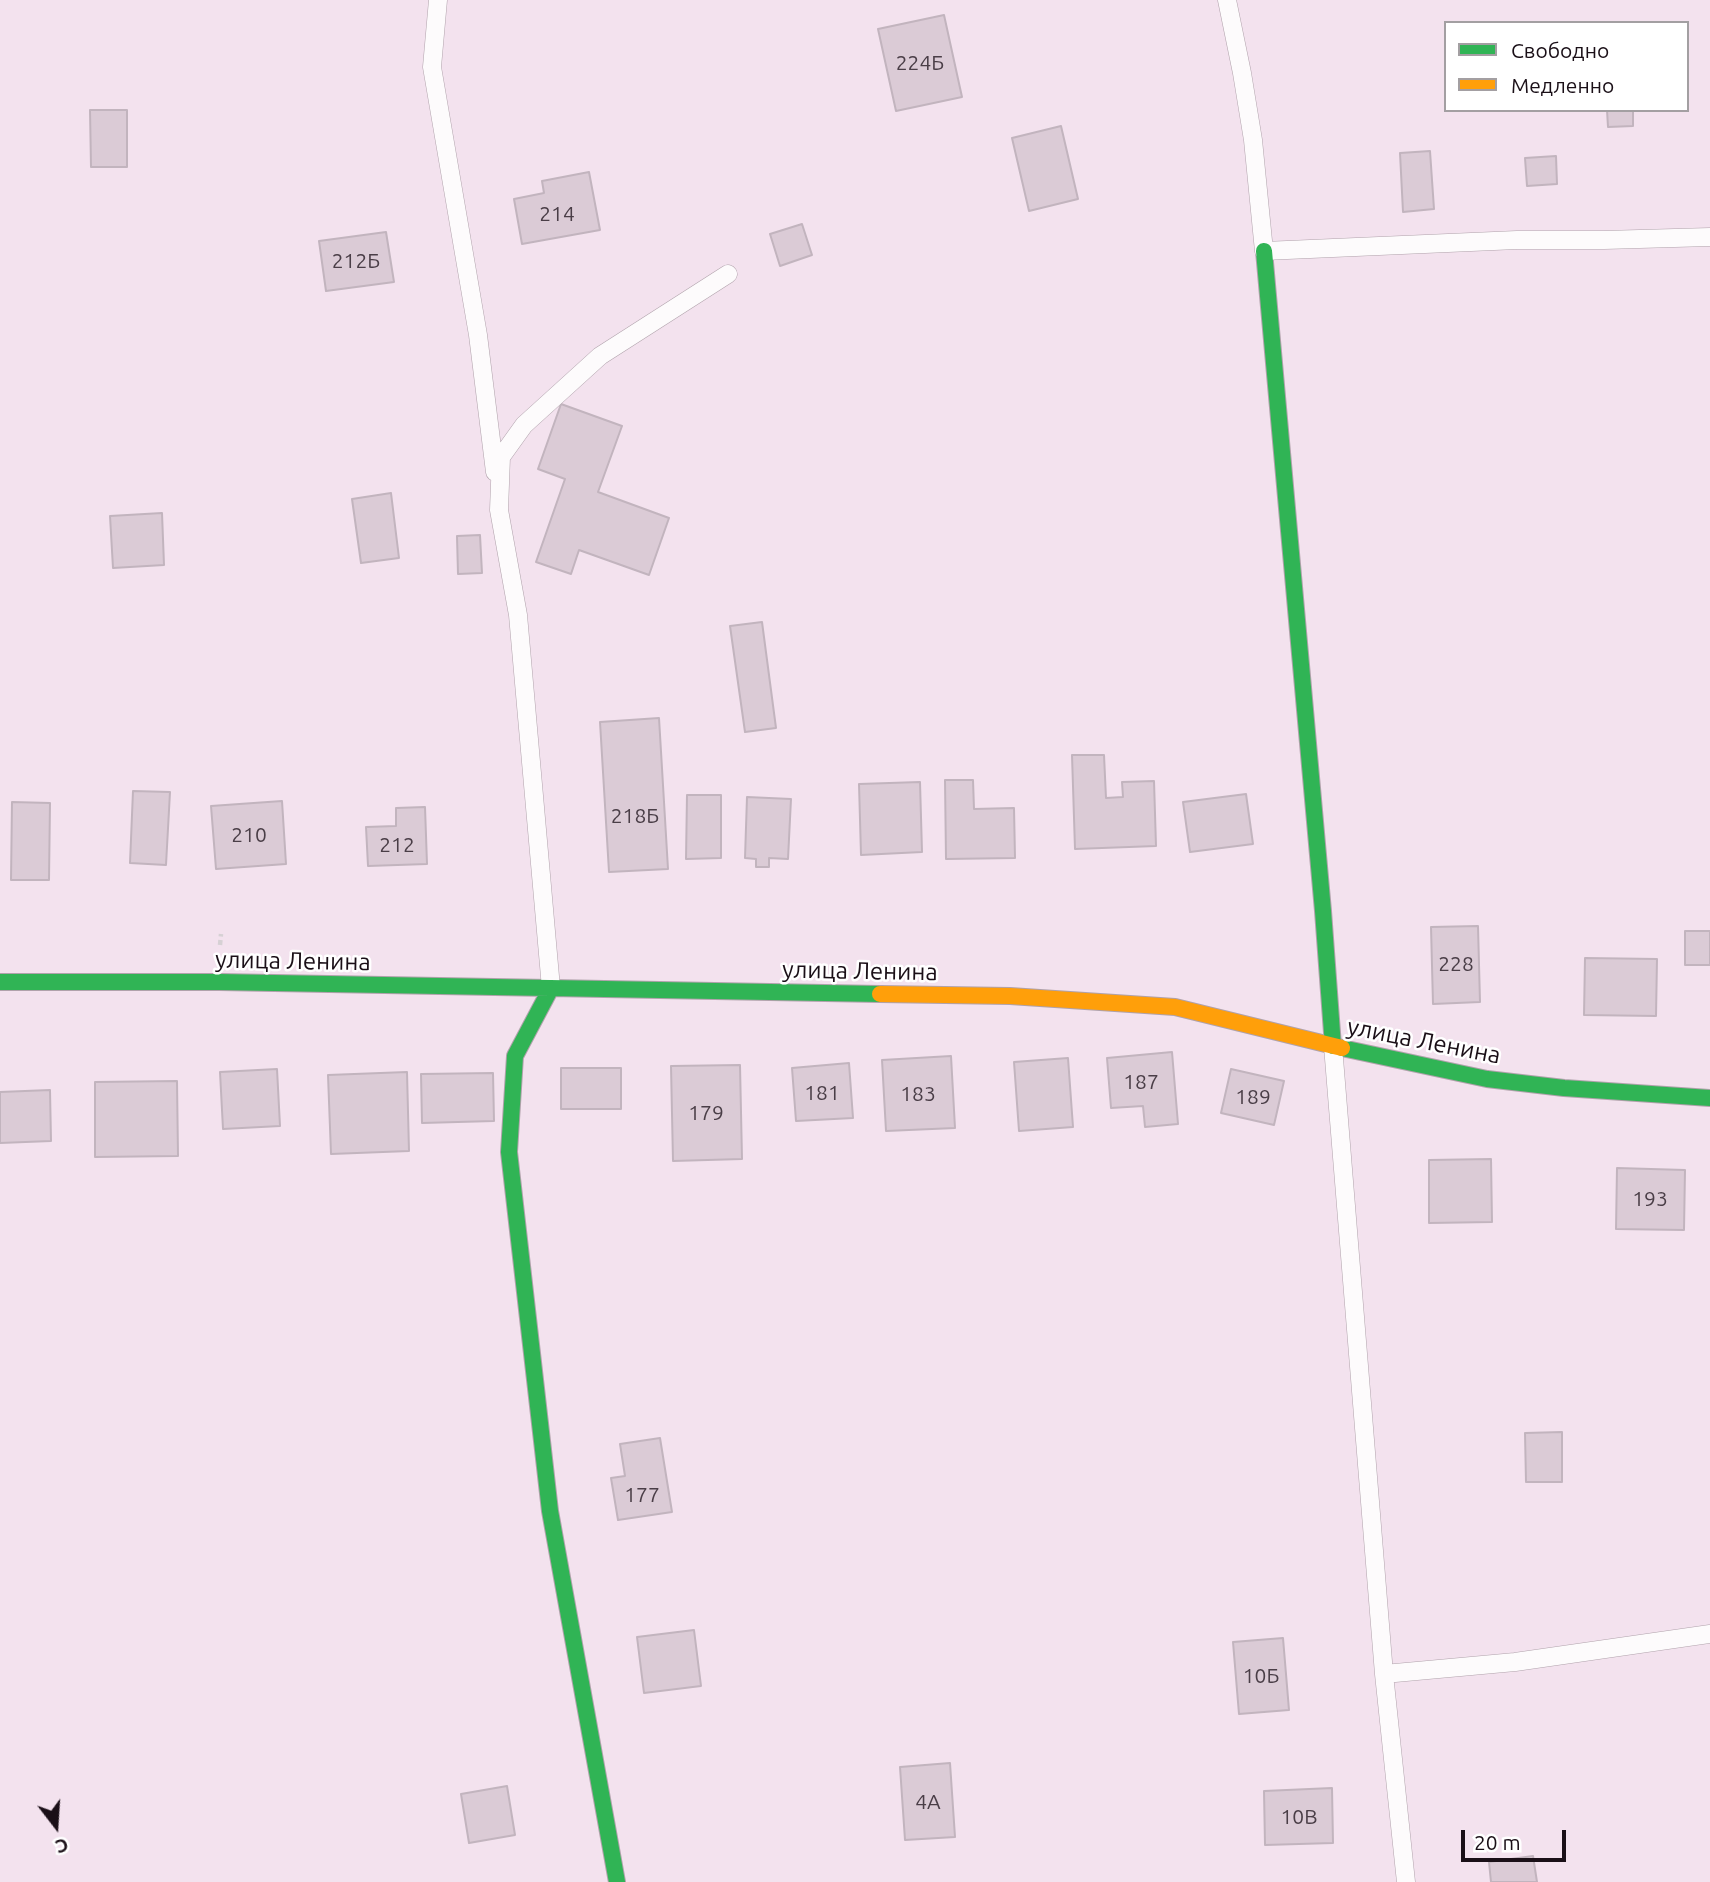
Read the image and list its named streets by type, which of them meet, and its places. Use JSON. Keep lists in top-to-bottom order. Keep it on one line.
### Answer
{"streets":{"main road":["улица Ленина"]},"house_numbers":["224Б","214","212Б","218Б","210","212","228","187","181","183","189","179","193","177","10Б","4А","10В"],"legend":["Свободно","Медленно"],"scale_bar":"20 m","north":"bottom"}
